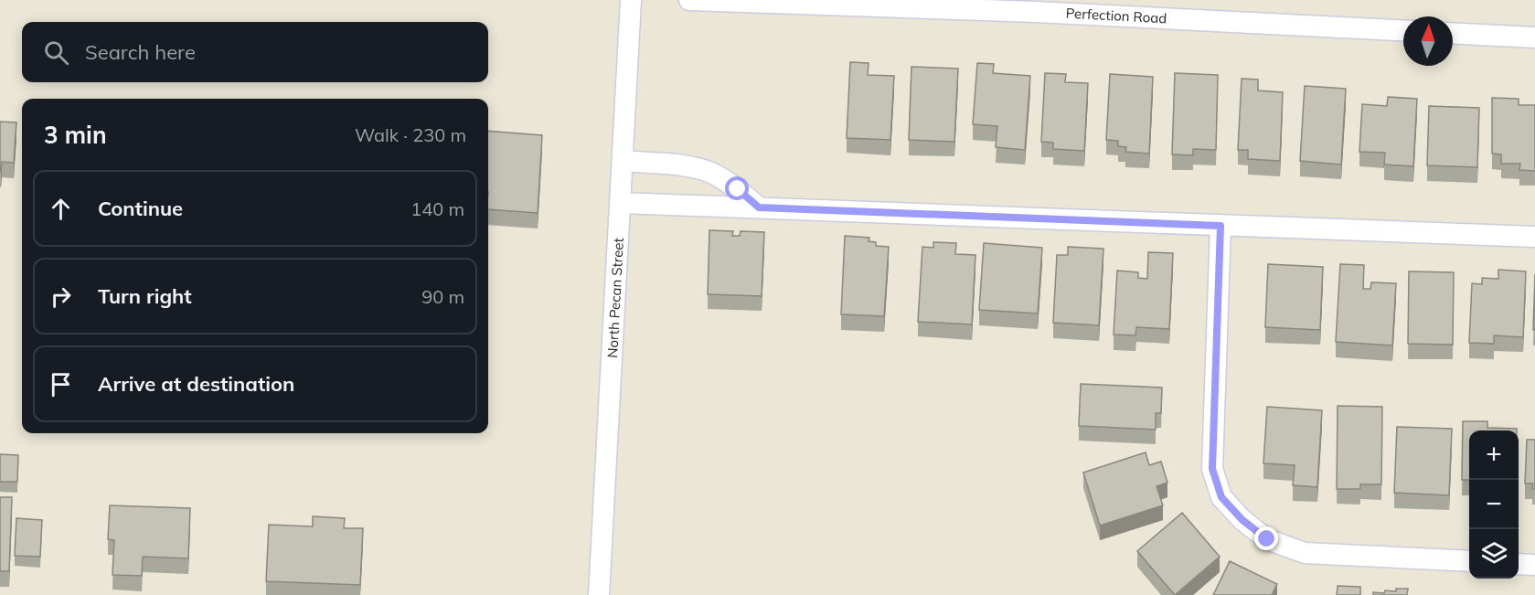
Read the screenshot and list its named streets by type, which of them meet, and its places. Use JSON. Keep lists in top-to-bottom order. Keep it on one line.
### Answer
{"streets":{"street":["Perfection Road","North Pecan Street"]},"north":"top","page":{"search":"Search here","heading":["3 min","Walk · 230 m"],"list":[["Continue","140 m"],["Turn right","90 m"],"Arrive at destination"],"map_buttons":["+","−"]}}
